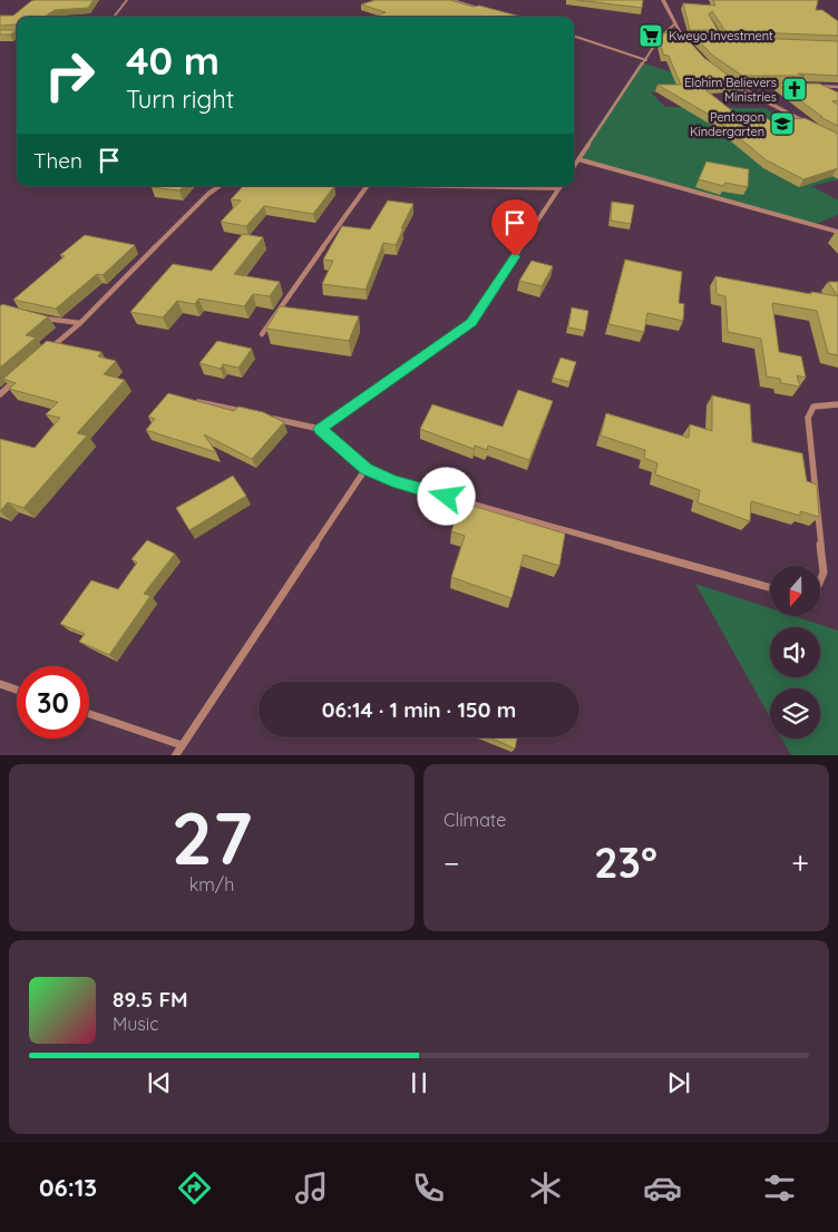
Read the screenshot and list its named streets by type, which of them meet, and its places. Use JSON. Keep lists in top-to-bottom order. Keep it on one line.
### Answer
{"places":{"supermarket":["Kweyo Investment"],"church":["Elohim Believers Ministries"],"school or university":["Pentagon Kindergarten"]},"north":"bottom","page":{"turn":["40 m","Turn right"],"then":"Then","limit":"30","trip":"06:14 · 1 min · 150 m","tile":[["27","km/h"],"Climate"],"heat":["−","23°","+"],"song":["89.5 FM","Music"],"tabs":"06:13"}}
